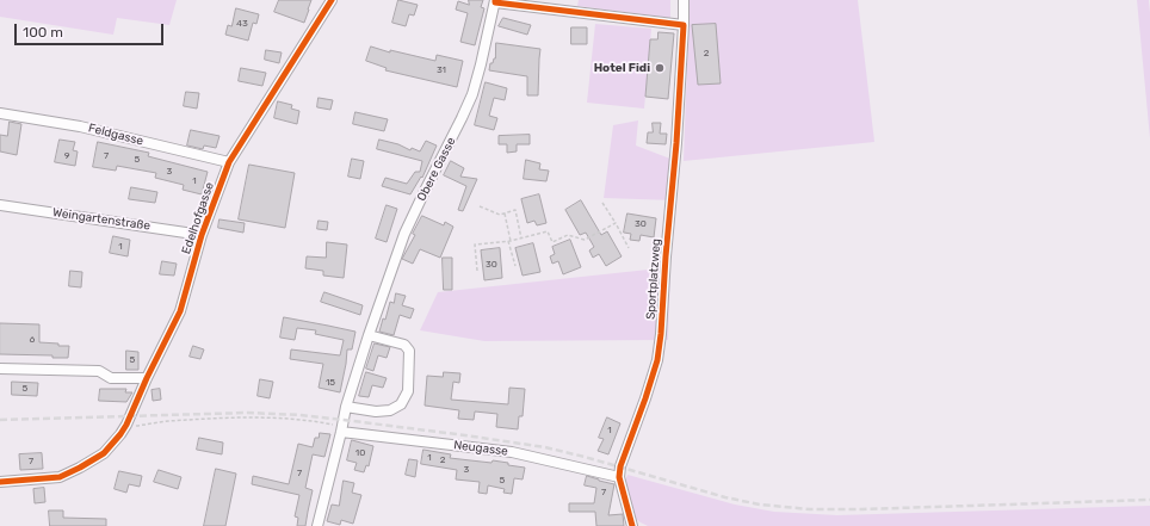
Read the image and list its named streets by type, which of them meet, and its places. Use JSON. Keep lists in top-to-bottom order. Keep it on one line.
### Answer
{"streets":{"street":["Feldgasse","Obere Gasse","Edelhofgasse","Weingartenstraße","Sportplatzweg","Neugasse"]},"crossings":[["Feldgasse","Edelhofgasse"],["Obere Gasse","Neugasse"],["Edelhofgasse","Weingartenstraße"],["Sportplatzweg","Neugasse"]],"places":["Hotel Fidi"],"house_numbers":["43","2","31","9","7","5","3","1","30","1","30","6","5","15","5","1","10","1","2","7","3","7","5","7"],"scale_bar":"100 m"}
